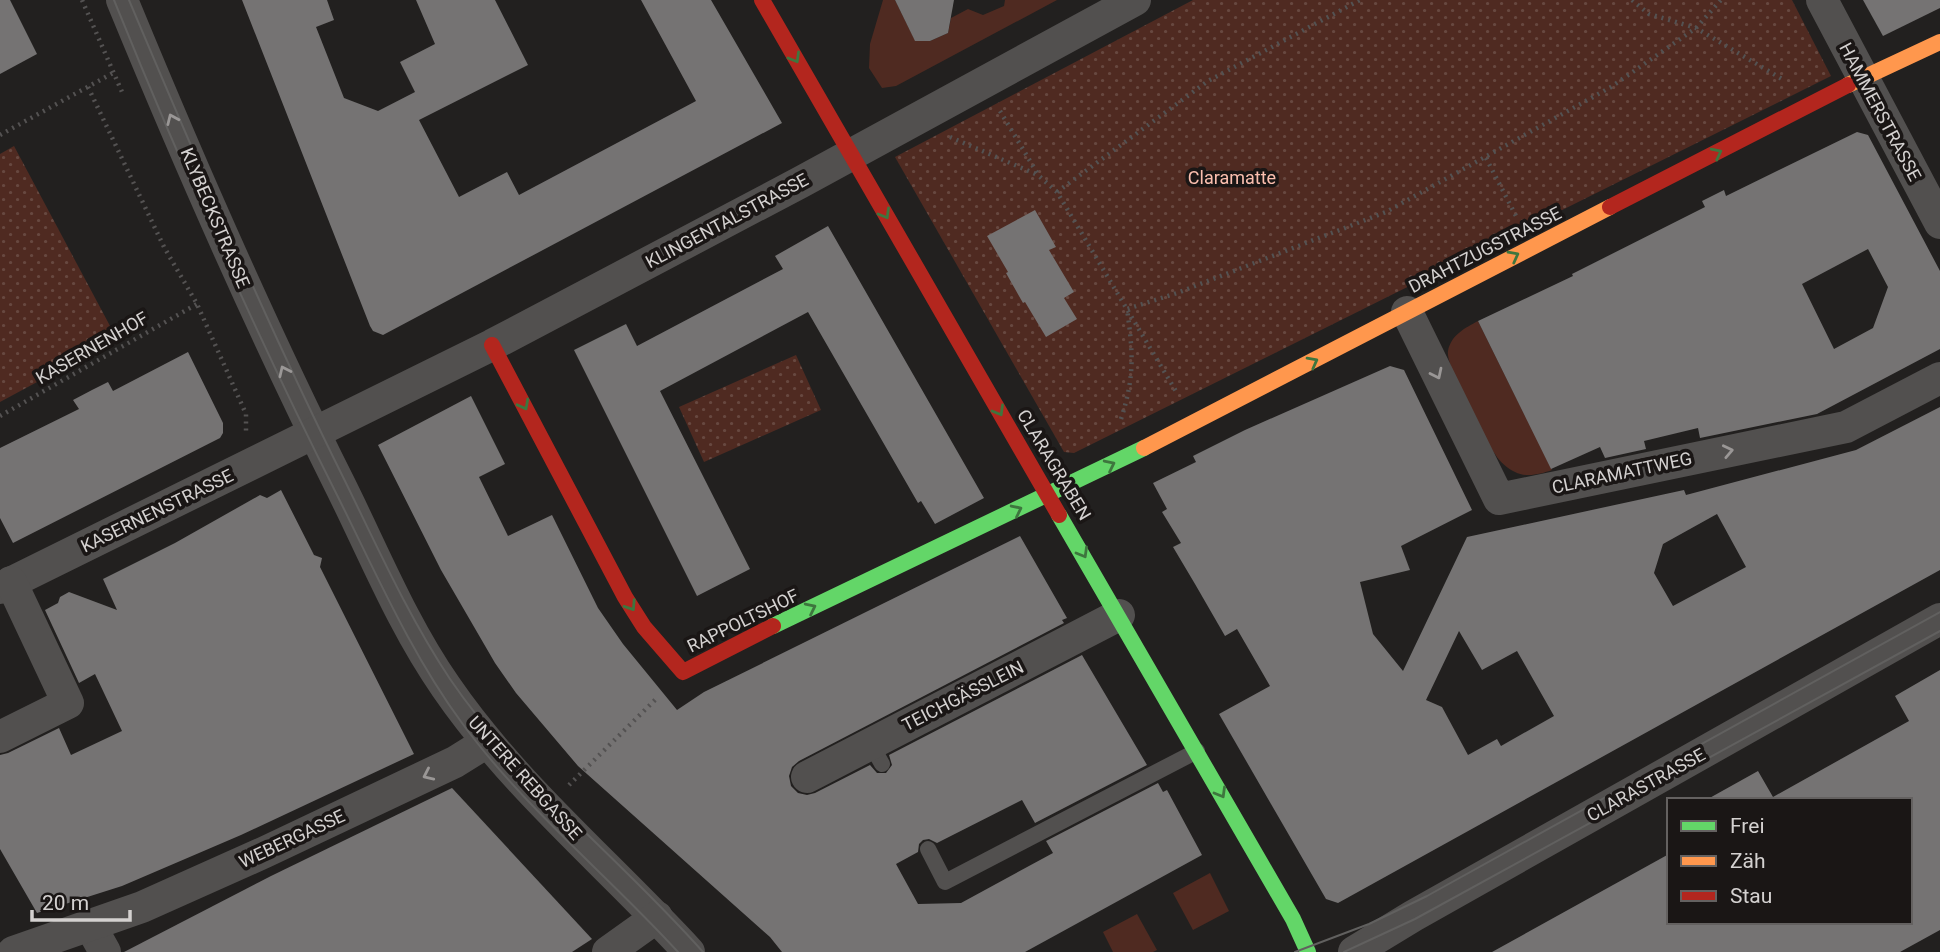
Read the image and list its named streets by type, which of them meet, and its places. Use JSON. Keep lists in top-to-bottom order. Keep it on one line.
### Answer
{"streets":{"street":["HAMMERSTRASSE","KLYBECKSTRASSE","KLINGENTALSTRASSE","DRAHTZUGSTRASSE","CLARAGRABEN","CLARAMATTWEG","KASERNENSTRASSE","RAPPOLTSHOF","TEICHGÄSSLEIN","UNTERE REBGASSE","CLARASTRASSE","WEBERGASSE"],"path":["KASERNENHOF"]},"crossings":[["HAMMERSTRASSE","DRAHTZUGSTRASSE"],["KLYBECKSTRASSE","KLINGENTALSTRASSE"],["KLYBECKSTRASSE","KASERNENSTRASSE"],["KLYBECKSTRASSE","UNTERE REBGASSE"],["KLINGENTALSTRASSE","CLARAGRABEN"],["KLINGENTALSTRASSE","KASERNENSTRASSE"],["KLINGENTALSTRASSE","RAPPOLTSHOF"],["KLINGENTALSTRASSE","UNTERE REBGASSE"],["DRAHTZUGSTRASSE","CLARAGRABEN"],["DRAHTZUGSTRASSE","CLARAMATTWEG"],["DRAHTZUGSTRASSE","RAPPOLTSHOF"],["CLARAGRABEN","RAPPOLTSHOF"],["CLARAGRABEN","TEICHGÄSSLEIN"],["KASERNENSTRASSE","UNTERE REBGASSE"],["UNTERE REBGASSE","WEBERGASSE"]],"one_way":["KLYBECKSTRASSE","DRAHTZUGSTRASSE","CLARAGRABEN","CLARAMATTWEG","WEBERGASSE"],"parks":["Claramatte"],"legend":["Frei","Zäh","Stau"],"scale_bar":"20 m"}
